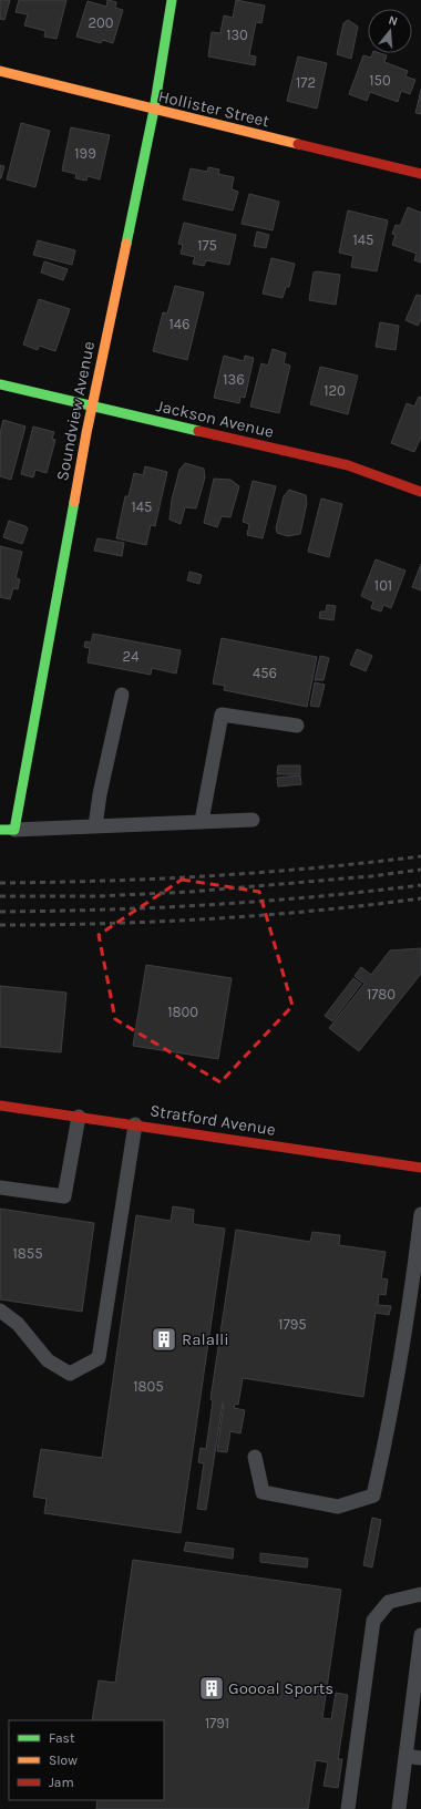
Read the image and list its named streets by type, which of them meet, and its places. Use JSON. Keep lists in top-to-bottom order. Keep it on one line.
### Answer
{"streets":{"street":["Hollister Street","Soundview Avenue","Jackson Avenue","Stratford Avenue"]},"crossings":[["Hollister Street","Soundview Avenue"],["Soundview Avenue","Jackson Avenue"]],"places":{"building":["Ralalli","Goooal Sports"]},"house_numbers":["200","130","150","172","199","145","175","146","136","120","145","101","24","456","1780","1800","1855","1795","1805","1791"],"legend":["Fast","Slow","Jam"],"north":"top"}
